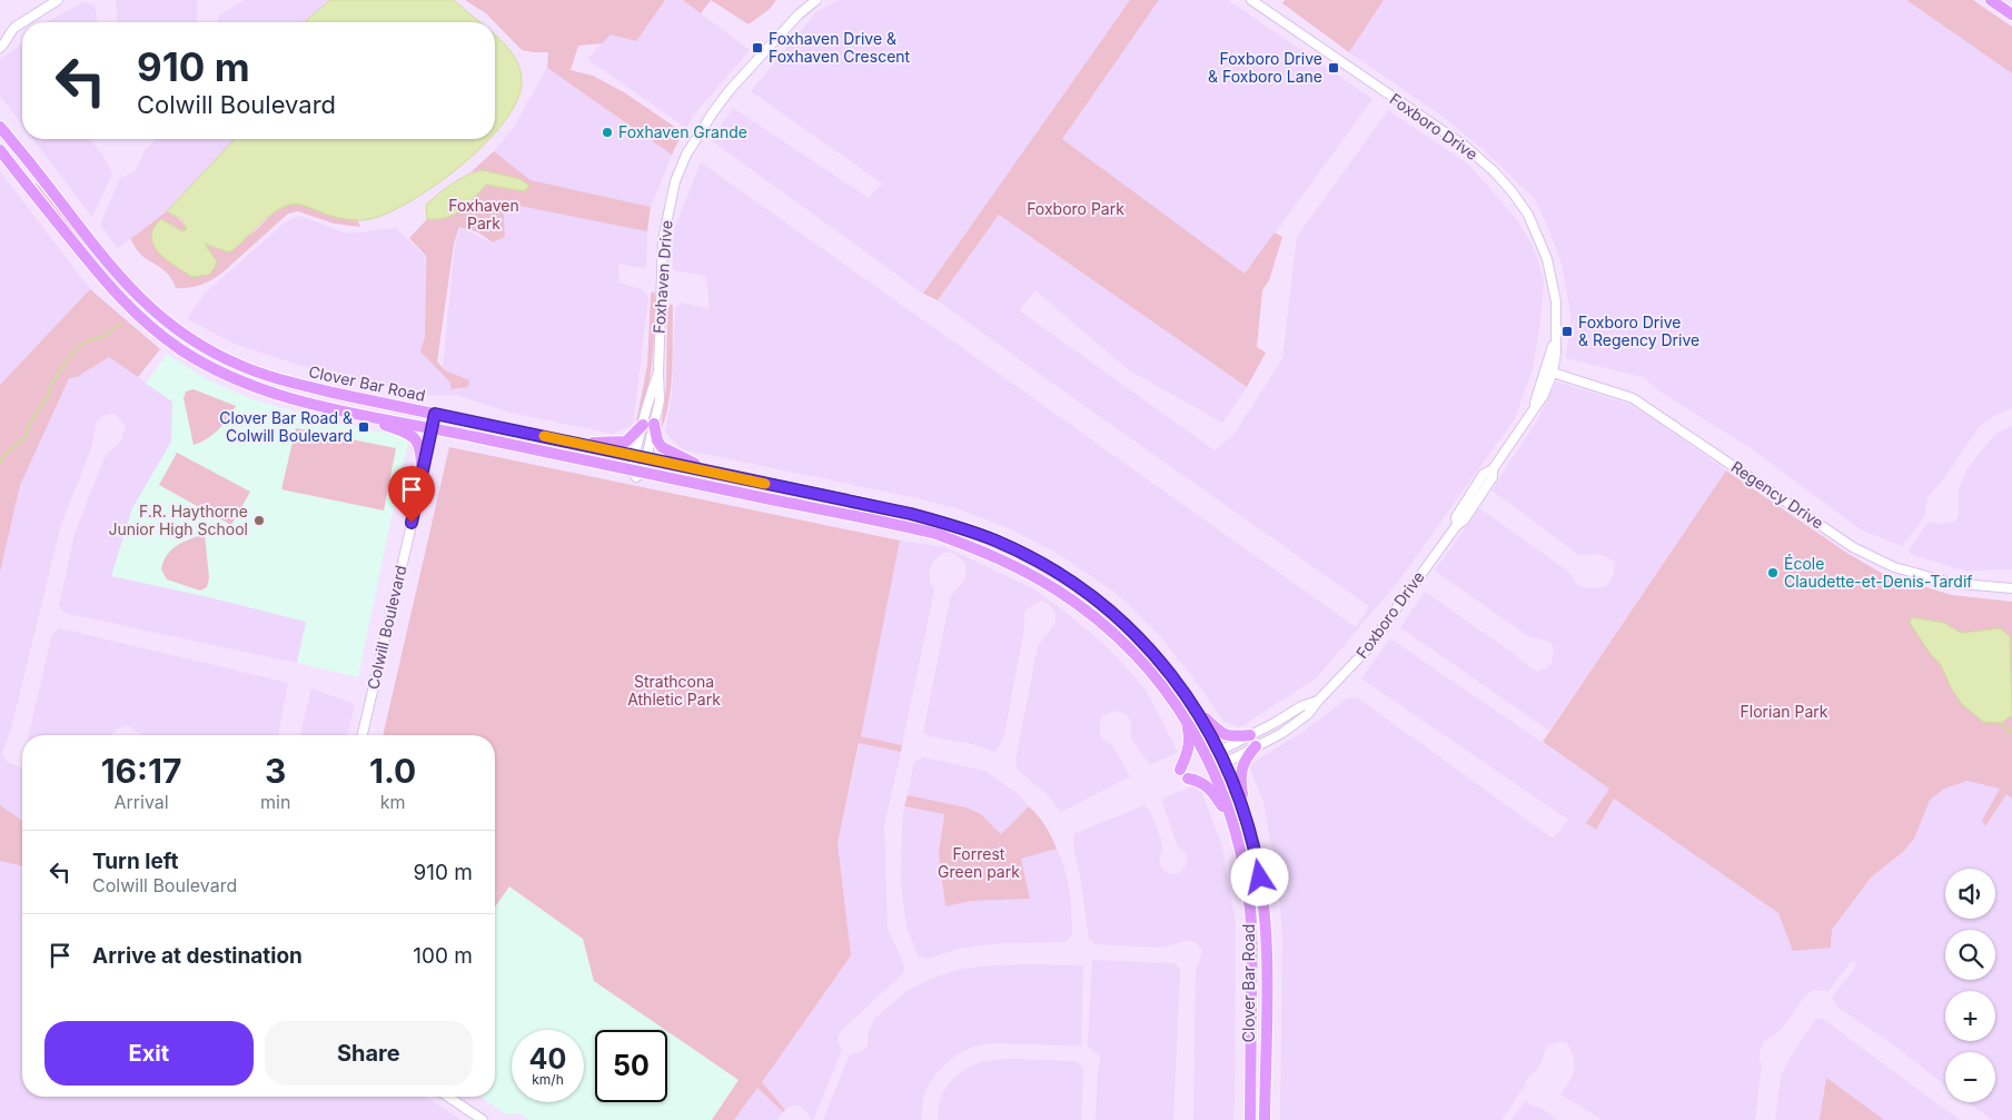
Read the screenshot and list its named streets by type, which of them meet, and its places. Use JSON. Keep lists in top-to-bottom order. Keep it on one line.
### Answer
{"streets":{"main road":["Clover Bar Road"],"street":["Foxboro Drive","Foxhaven Drive","Regency Drive","Colwill Boulevard"]},"crossings":[["Foxboro Drive","Clover Bar Road"],["Foxboro Drive","Regency Drive"],["Foxhaven Drive","Clover Bar Road"],["Clover Bar Road","Colwill Boulevard"]],"parks":["Foxhaven Park","Foxboro Park","Strathcona Athletic Park","Florian Park","Forrest Green park"],"places":{"transit":["Foxhaven Drive & Foxhaven Crescent","Foxboro Drive & Foxboro Lane","Foxboro Drive & Regency Drive","Clover Bar Road & Colwill Boulevard"],"other":["Foxhaven Grande","F.R. Haythorne Junior High School","École Claudette-et-Denis-Tardif"]},"page":{"turn":["910 m","Colwill Boulevard"],"eta":["16:17","Arrival","3","min","1.0","km"],"list":[{"name":"Turn left","note":"Colwill Boulevard","value":"910 m"},{"name":"Arrive at destination","value":"100 m"}],"map_buttons":["+","−"],"buttons":["Exit","Share"],"speed":"40 km/h","limit":"50"}}
